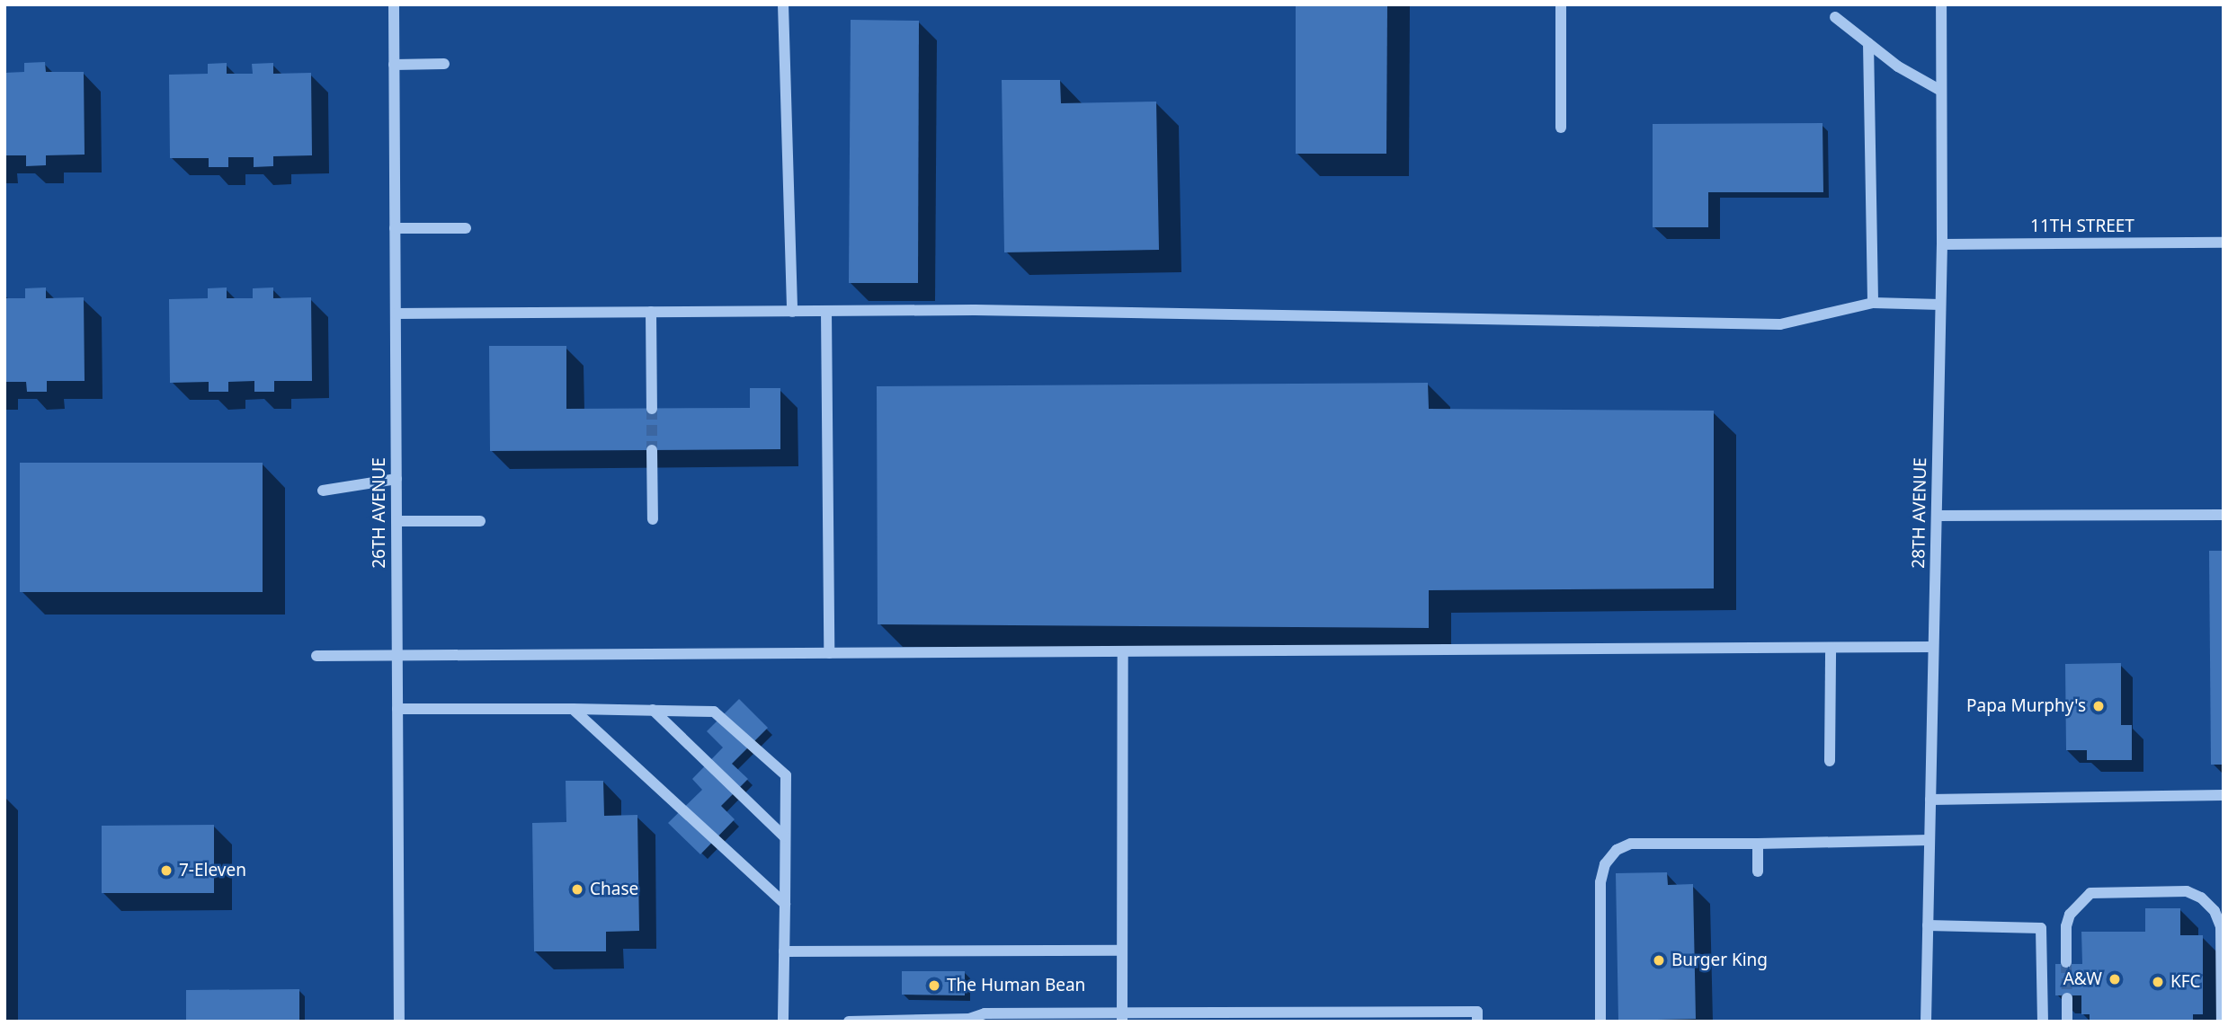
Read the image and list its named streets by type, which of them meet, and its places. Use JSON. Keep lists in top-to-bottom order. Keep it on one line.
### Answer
{"streets":{"street":["11TH STREET","26TH AVENUE","28TH AVENUE"]},"crossings":[["11TH STREET","28TH AVENUE"]],"places":["Papa Murphy's","7-Eleven","Chase","Burger King","A&W","KFC","The Human Bean"]}
